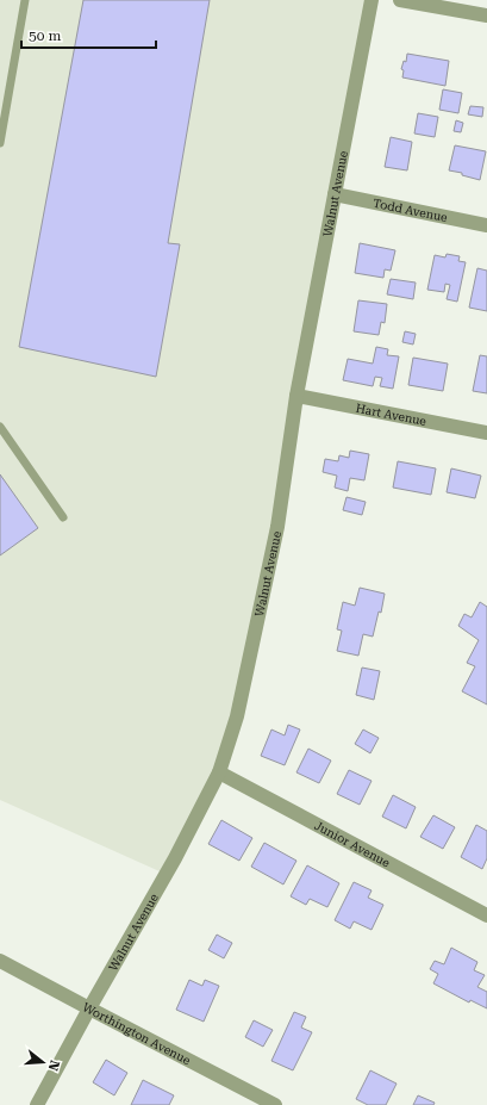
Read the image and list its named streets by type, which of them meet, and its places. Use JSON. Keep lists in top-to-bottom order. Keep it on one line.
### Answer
{"streets":{"street":["Walnut Avenue","Todd Avenue","Hart Avenue","Junior Avenue","Worthington Avenue"]},"crossings":[["Walnut Avenue","Todd Avenue"],["Walnut Avenue","Hart Avenue"],["Walnut Avenue","Junior Avenue"],["Walnut Avenue","Worthington Avenue"]],"scale_bar":"50 m","north":"right"}
